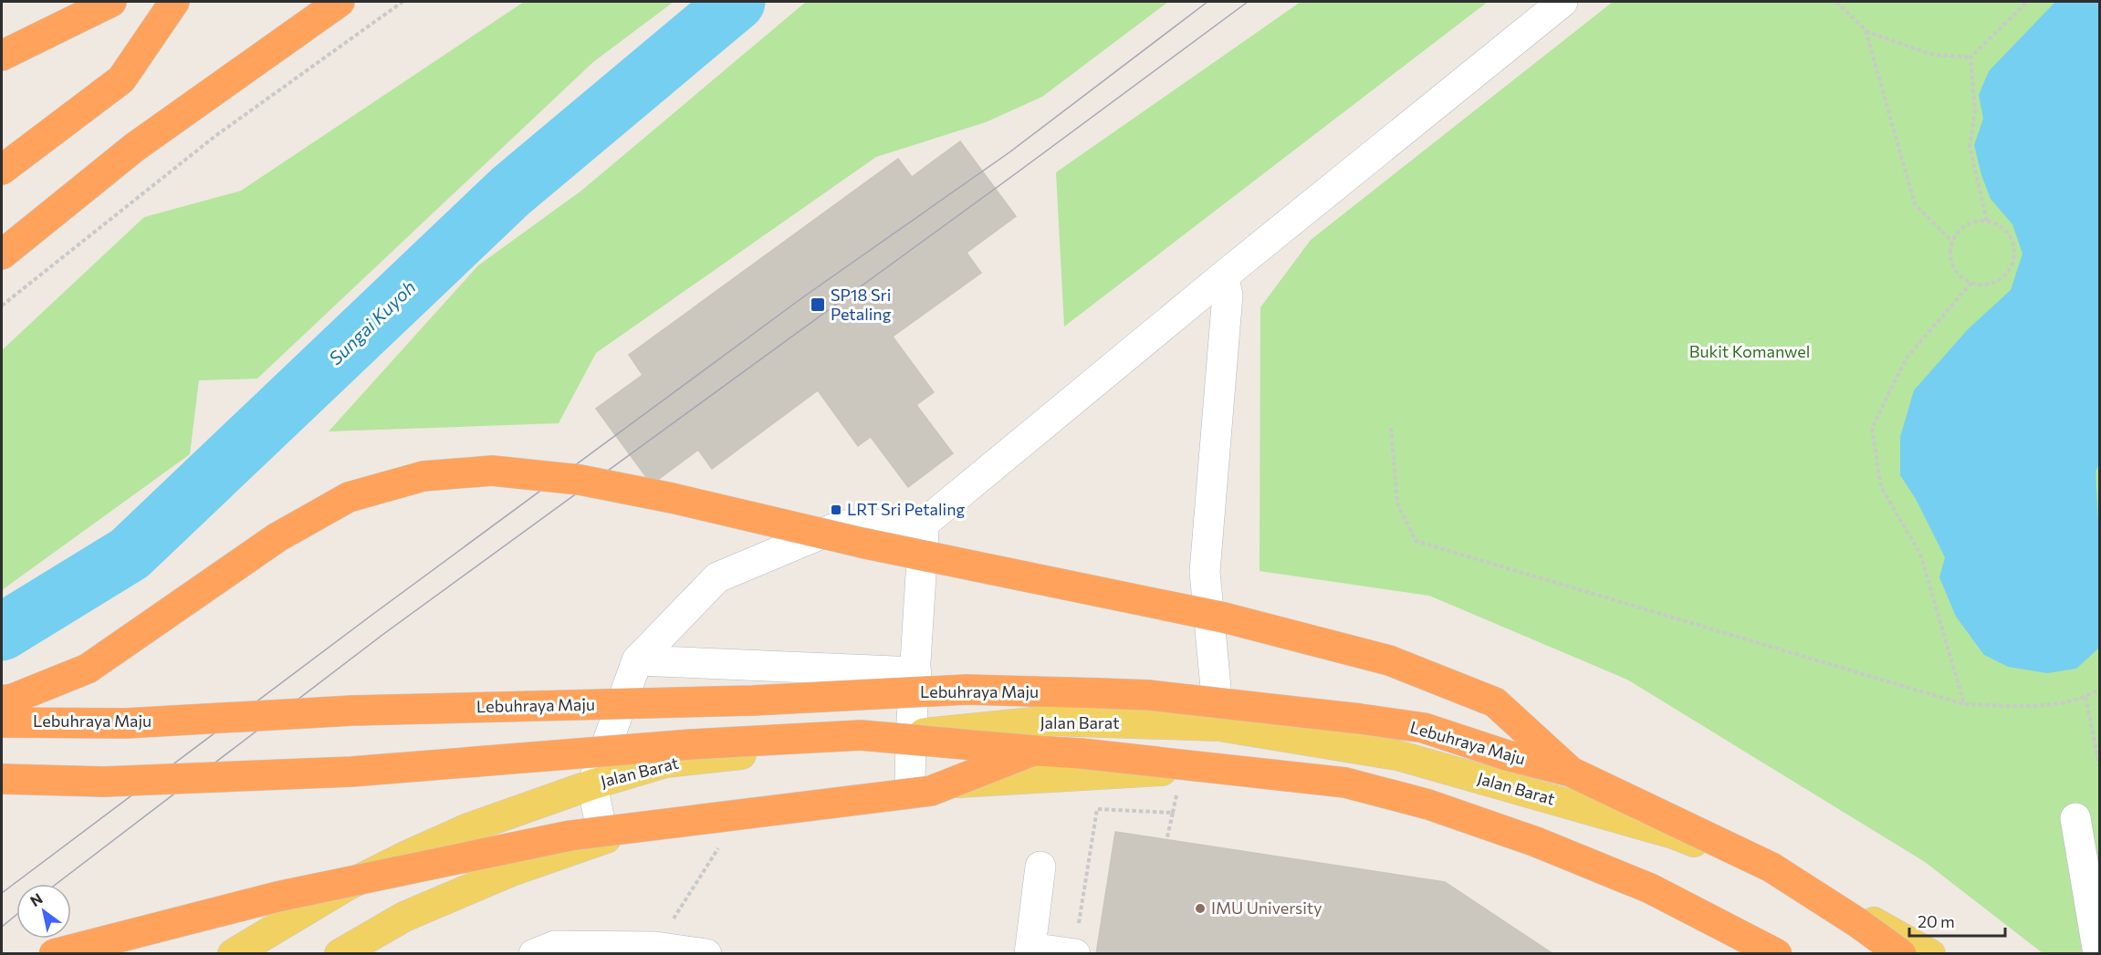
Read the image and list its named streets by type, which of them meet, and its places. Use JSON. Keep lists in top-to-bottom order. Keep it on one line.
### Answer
{"streets":{"highway":["Lebuhraya Maju"],"main road":["Jalan Barat"]},"water":["Sungai Kuyoh"],"parks":["Bukit Komanwel"],"places":{"transit":["SP18 Sri Petaling","LRT Sri Petaling"],"other":["IMU University"]},"scale_bar":"20 m","north":"top left"}
